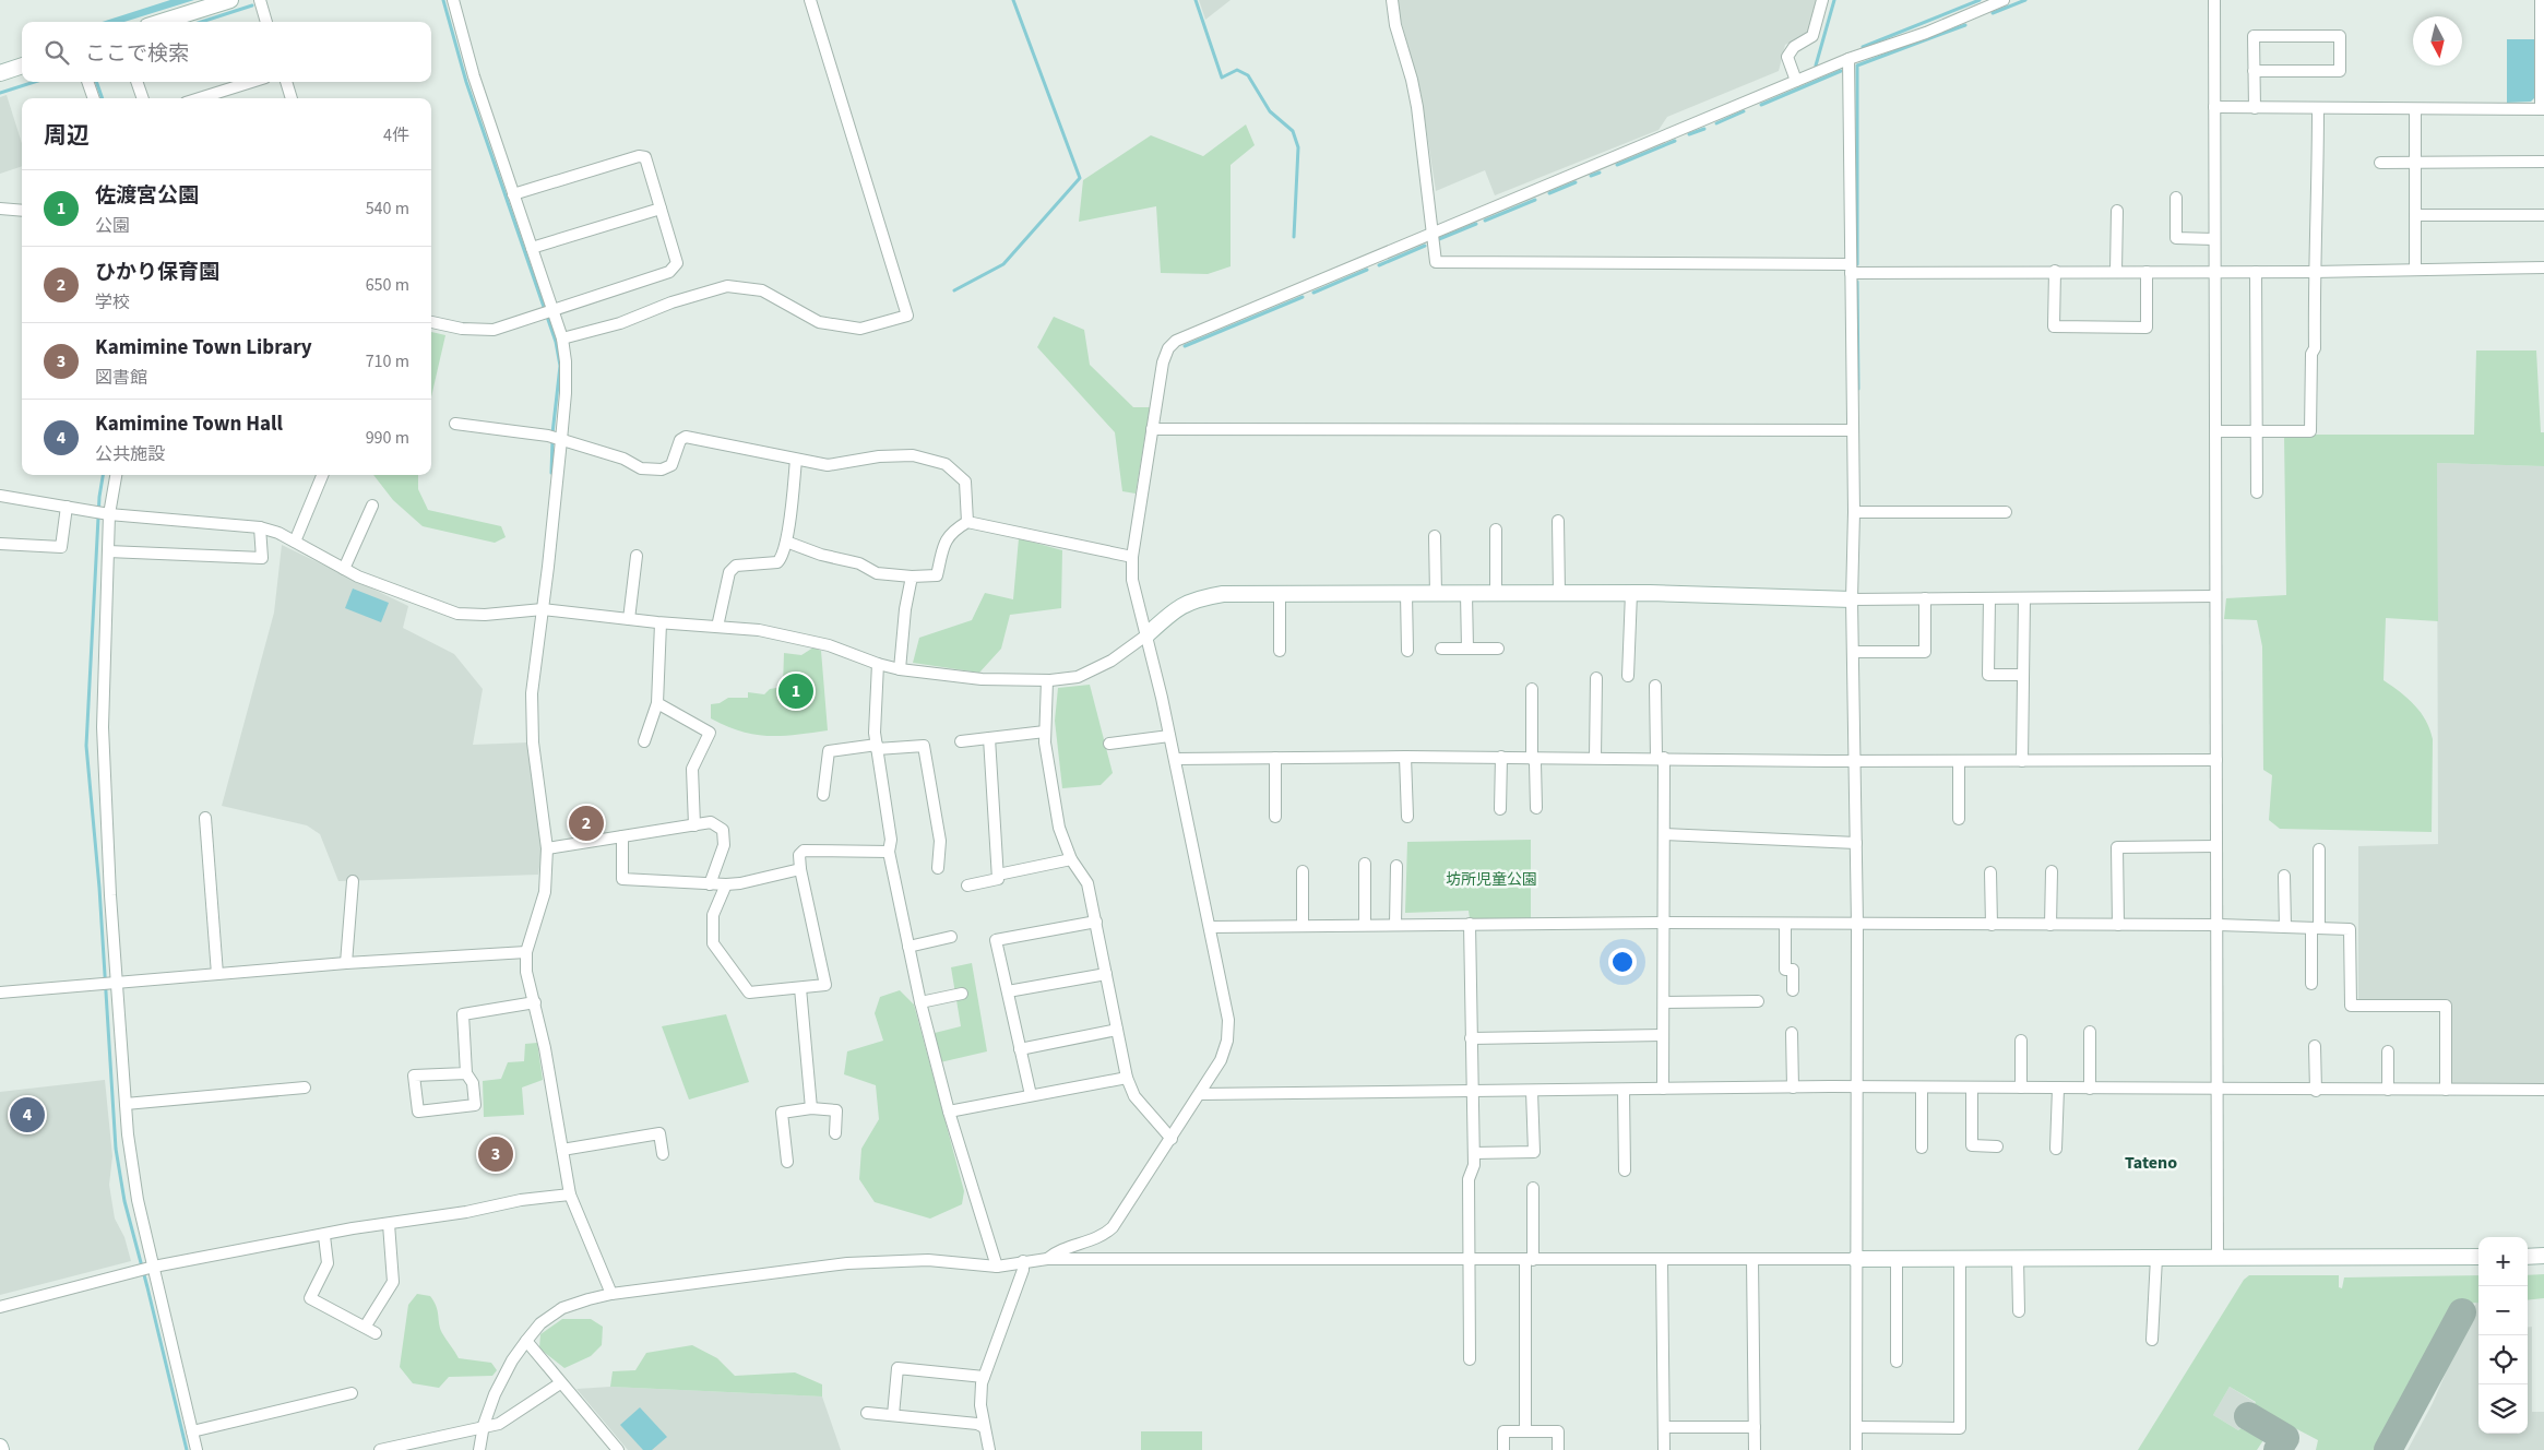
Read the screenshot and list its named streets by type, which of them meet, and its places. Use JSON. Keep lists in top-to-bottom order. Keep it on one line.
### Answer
{"districts":["Tateno"],"parks":["坊所児童公園"],"north":"bottom","page":{"search":"ここで検索","heading":["周辺","4件"],"list":[{"mark":"1","name":"佐渡宮公園","note":"公園","value":"540 m"},{"mark":"2","name":"ひかり保育園","note":"学校","value":"650 m"},{"mark":"3","name":"Kamimine Town Library","note":"図書館","value":"710 m"},{"mark":"4","name":"Kamimine Town Hall","note":"公共施設","value":"990 m"}],"pins":["1","2","4","3"],"map_buttons":["+","−"]}}
